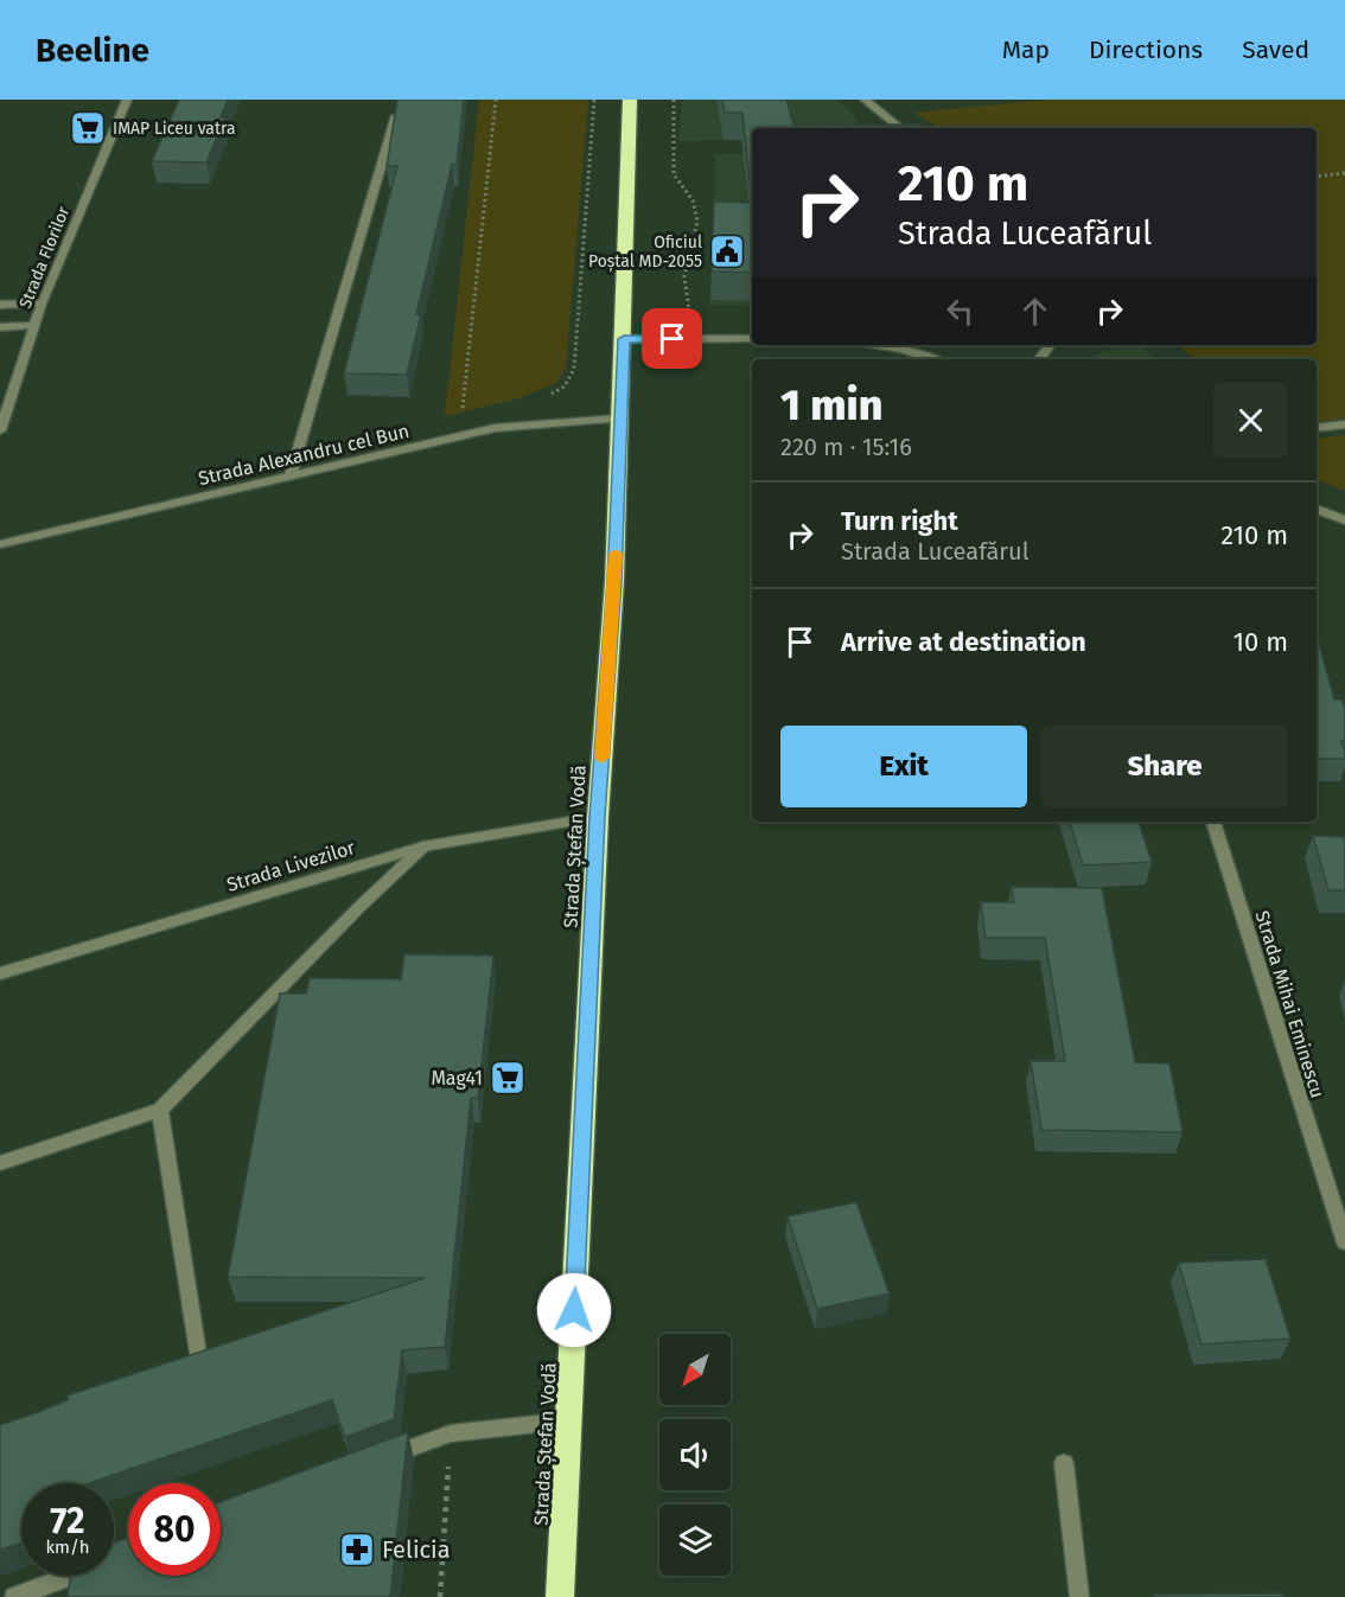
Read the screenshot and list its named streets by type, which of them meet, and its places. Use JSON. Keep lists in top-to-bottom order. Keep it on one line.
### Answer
{"streets":{"highway":["Strada Ștefan Vodă"],"street":["Strada Florilor","Strada Alexandru cel Bun","Strada Livezilor","Strada Mihai Eminescu"]},"crossings":[["Strada Alexandru cel Bun","Strada Ștefan Vodă"],["Strada Ștefan Vodă","Strada Livezilor"]],"places":{"supermarket":["IMAP Liceu vatra","Mag41"],"public building":["Oficiul Poștal MD-2055"],"pharmacy":["Felicia"]},"north":"bottom left","page":{"header":"Beeline","nav":["Map","Directions","Saved"],"turn":["210 m","Strada Luceafărul"],"heading":["1 min","220 m · 15:16"],"list":[{"name":"Turn right","note":"Strada Luceafărul","value":"210 m"},{"name":"Arrive at destination","value":"10 m"}],"buttons":["Exit","Share"],"speed":"72 km/h","limit":"80"}}
